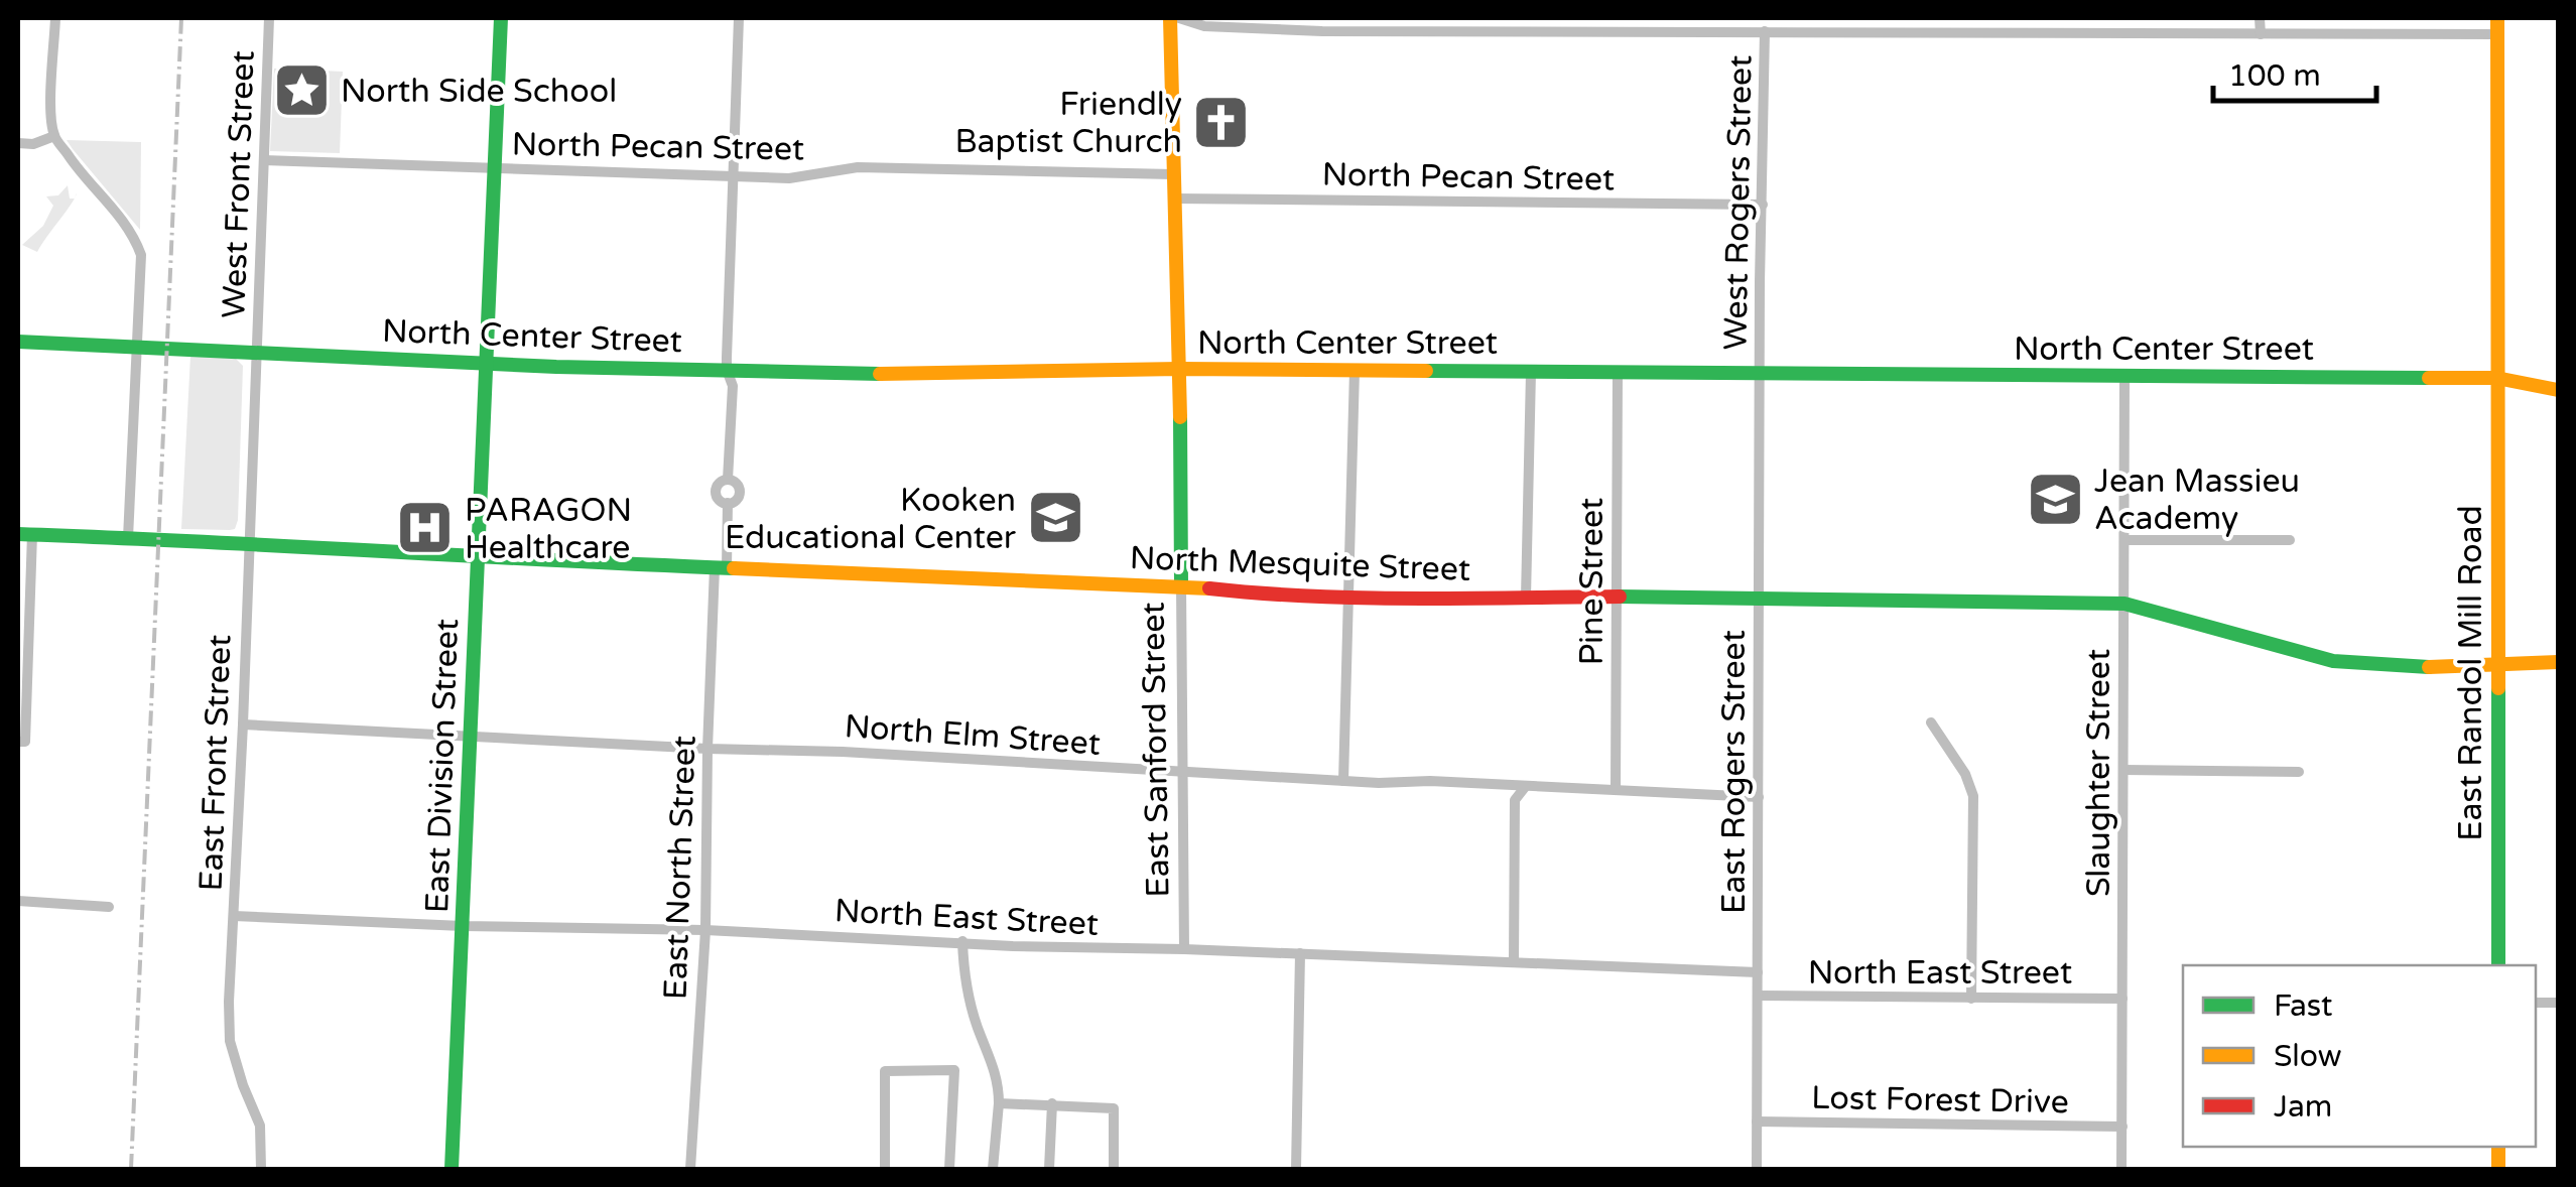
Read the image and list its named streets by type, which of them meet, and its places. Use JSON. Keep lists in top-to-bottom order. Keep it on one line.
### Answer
{"streets":{"main road":["North Center Street","North Mesquite Street","East Randol Mill Road","East Sanford Street","East Division Street"],"street":["North Pecan Street","West Front Street","West Rogers Street","Pine Street","North Elm Street","East Front Street","East Rogers Street","Slaughter Street","East North Street","North East Street","Lost Forest Drive"]},"crossings":[["North Pecan Street","West Front Street"],["North Pecan Street","West Rogers Street"],["North Pecan Street","East Sanford Street"],["North Pecan Street","East Division Street"],["West Front Street","North Center Street"],["West Front Street","East Front Street"],["West Rogers Street","North Center Street"],["West Rogers Street","East Rogers Street"],["North Center Street","Pine Street"],["North Center Street","East Randol Mill Road"],["North Center Street","East Sanford Street"],["North Center Street","East Front Street"],["North Center Street","East Division Street"],["North Center Street","East Rogers Street"],["North Center Street","Slaughter Street"],["North Center Street","East North Street"],["North Mesquite Street","Pine Street"],["North Mesquite Street","East Randol Mill Road"],["North Mesquite Street","East Sanford Street"],["North Mesquite Street","East Front Street"],["North Mesquite Street","East Division Street"],["North Mesquite Street","East Rogers Street"],["North Mesquite Street","Slaughter Street"],["North Mesquite Street","East North Street"],["Pine Street","North Elm Street"],["North Elm Street","East Sanford Street"],["North Elm Street","East Front Street"],["North Elm Street","East Division Street"],["North Elm Street","East Rogers Street"],["North Elm Street","East North Street"],["East Sanford Street","North East Street"],["East Front Street","North East Street"],["East Division Street","North East Street"],["East Rogers Street","North East Street"],["East Rogers Street","Lost Forest Drive"],["Slaughter Street","North East Street"],["Slaughter Street","Lost Forest Drive"],["East North Street","North East Street"]],"places":{"place":["North Side School"],"church":["Friendly Baptist Church"],"school or university":["Jean Massieu Academy","Kooken Educational Center"],"hospital":["PARAGON Healthcare"]},"legend":["Fast","Slow","Jam"],"scale_bar":"100 m"}
